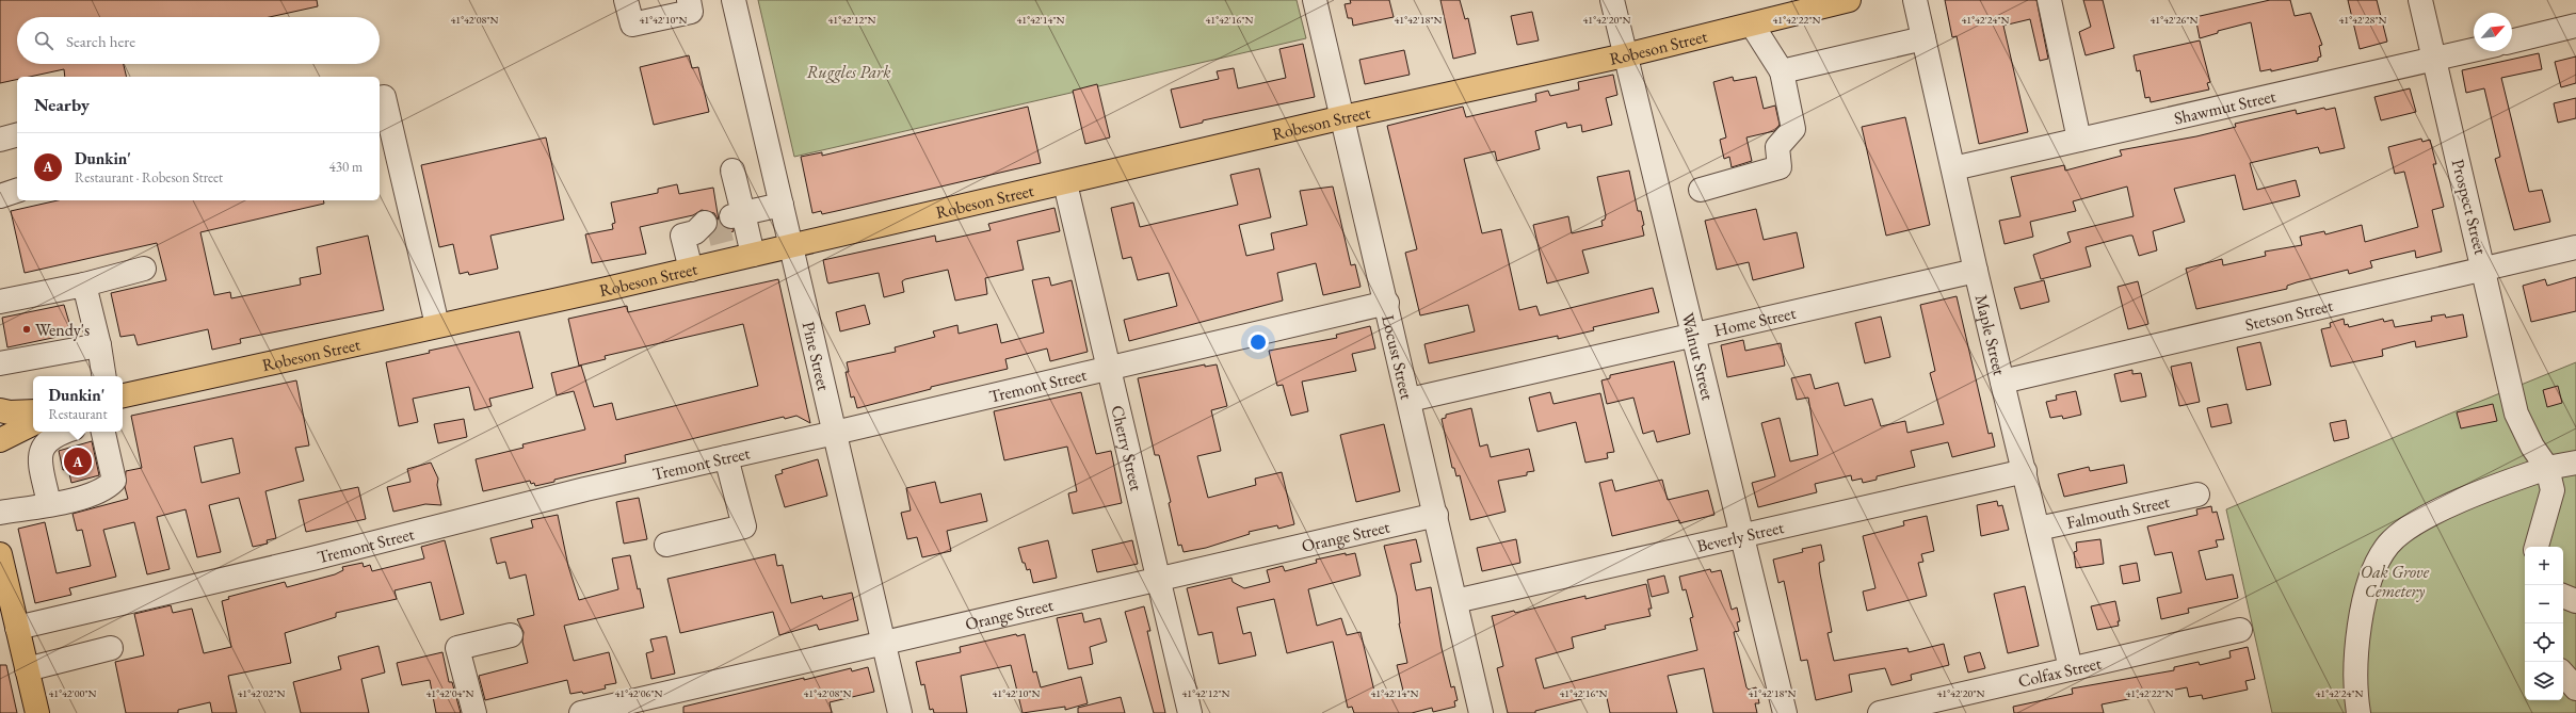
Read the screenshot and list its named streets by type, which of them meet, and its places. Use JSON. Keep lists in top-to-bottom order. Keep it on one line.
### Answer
{"streets":{"main road":["Robeson Street"],"street":["Shawmut Street","Prospect Street","Stetson Street","Home Street","Maple Street","Pine Street","Locust Street","Walnut Street","Tremont Street","Cherry Street","Falmouth Street","Orange Street","Beverly Street","Colfax Street"]},"crossings":[["Robeson Street","Pine Street"],["Robeson Street","Locust Street"],["Robeson Street","Walnut Street"],["Robeson Street","Cherry Street"],["Shawmut Street","Prospect Street"],["Shawmut Street","Maple Street"],["Prospect Street","Stetson Street"],["Stetson Street","Maple Street"],["Home Street","Maple Street"],["Home Street","Locust Street"],["Home Street","Walnut Street"],["Maple Street","Falmouth Street"],["Maple Street","Beverly Street"],["Maple Street","Colfax Street"],["Pine Street","Tremont Street"],["Pine Street","Orange Street"],["Locust Street","Tremont Street"],["Locust Street","Orange Street"],["Locust Street","Beverly Street"],["Walnut Street","Beverly Street"],["Tremont Street","Cherry Street"],["Cherry Street","Orange Street"]],"parks":["Ruggles Park","Oak Grove Cemetery"],"places":["Wendy's"],"north":"top right","page":{"search":"Search here","heading":"Nearby","list":[{"mark":"A","name":"Dunkin'","note":"Restaurant · Robeson Street","value":"430 m"}],"popup":["Dunkin'","Restaurant"],"pins":"A","map_buttons":["+","−"]},"coordinates":["41°42'08\"N","41°42'10\"N","41°42'12\"N","41°42'14\"N","41°42'16\"N","41°42'18\"N","41°42'20\"N","41°42'22\"N","41°42'24\"N","41°42'26\"N","41°42'28\"N","41°42'00\"N","41°42'02\"N","41°42'04\"N","41°42'06\"N"]}
